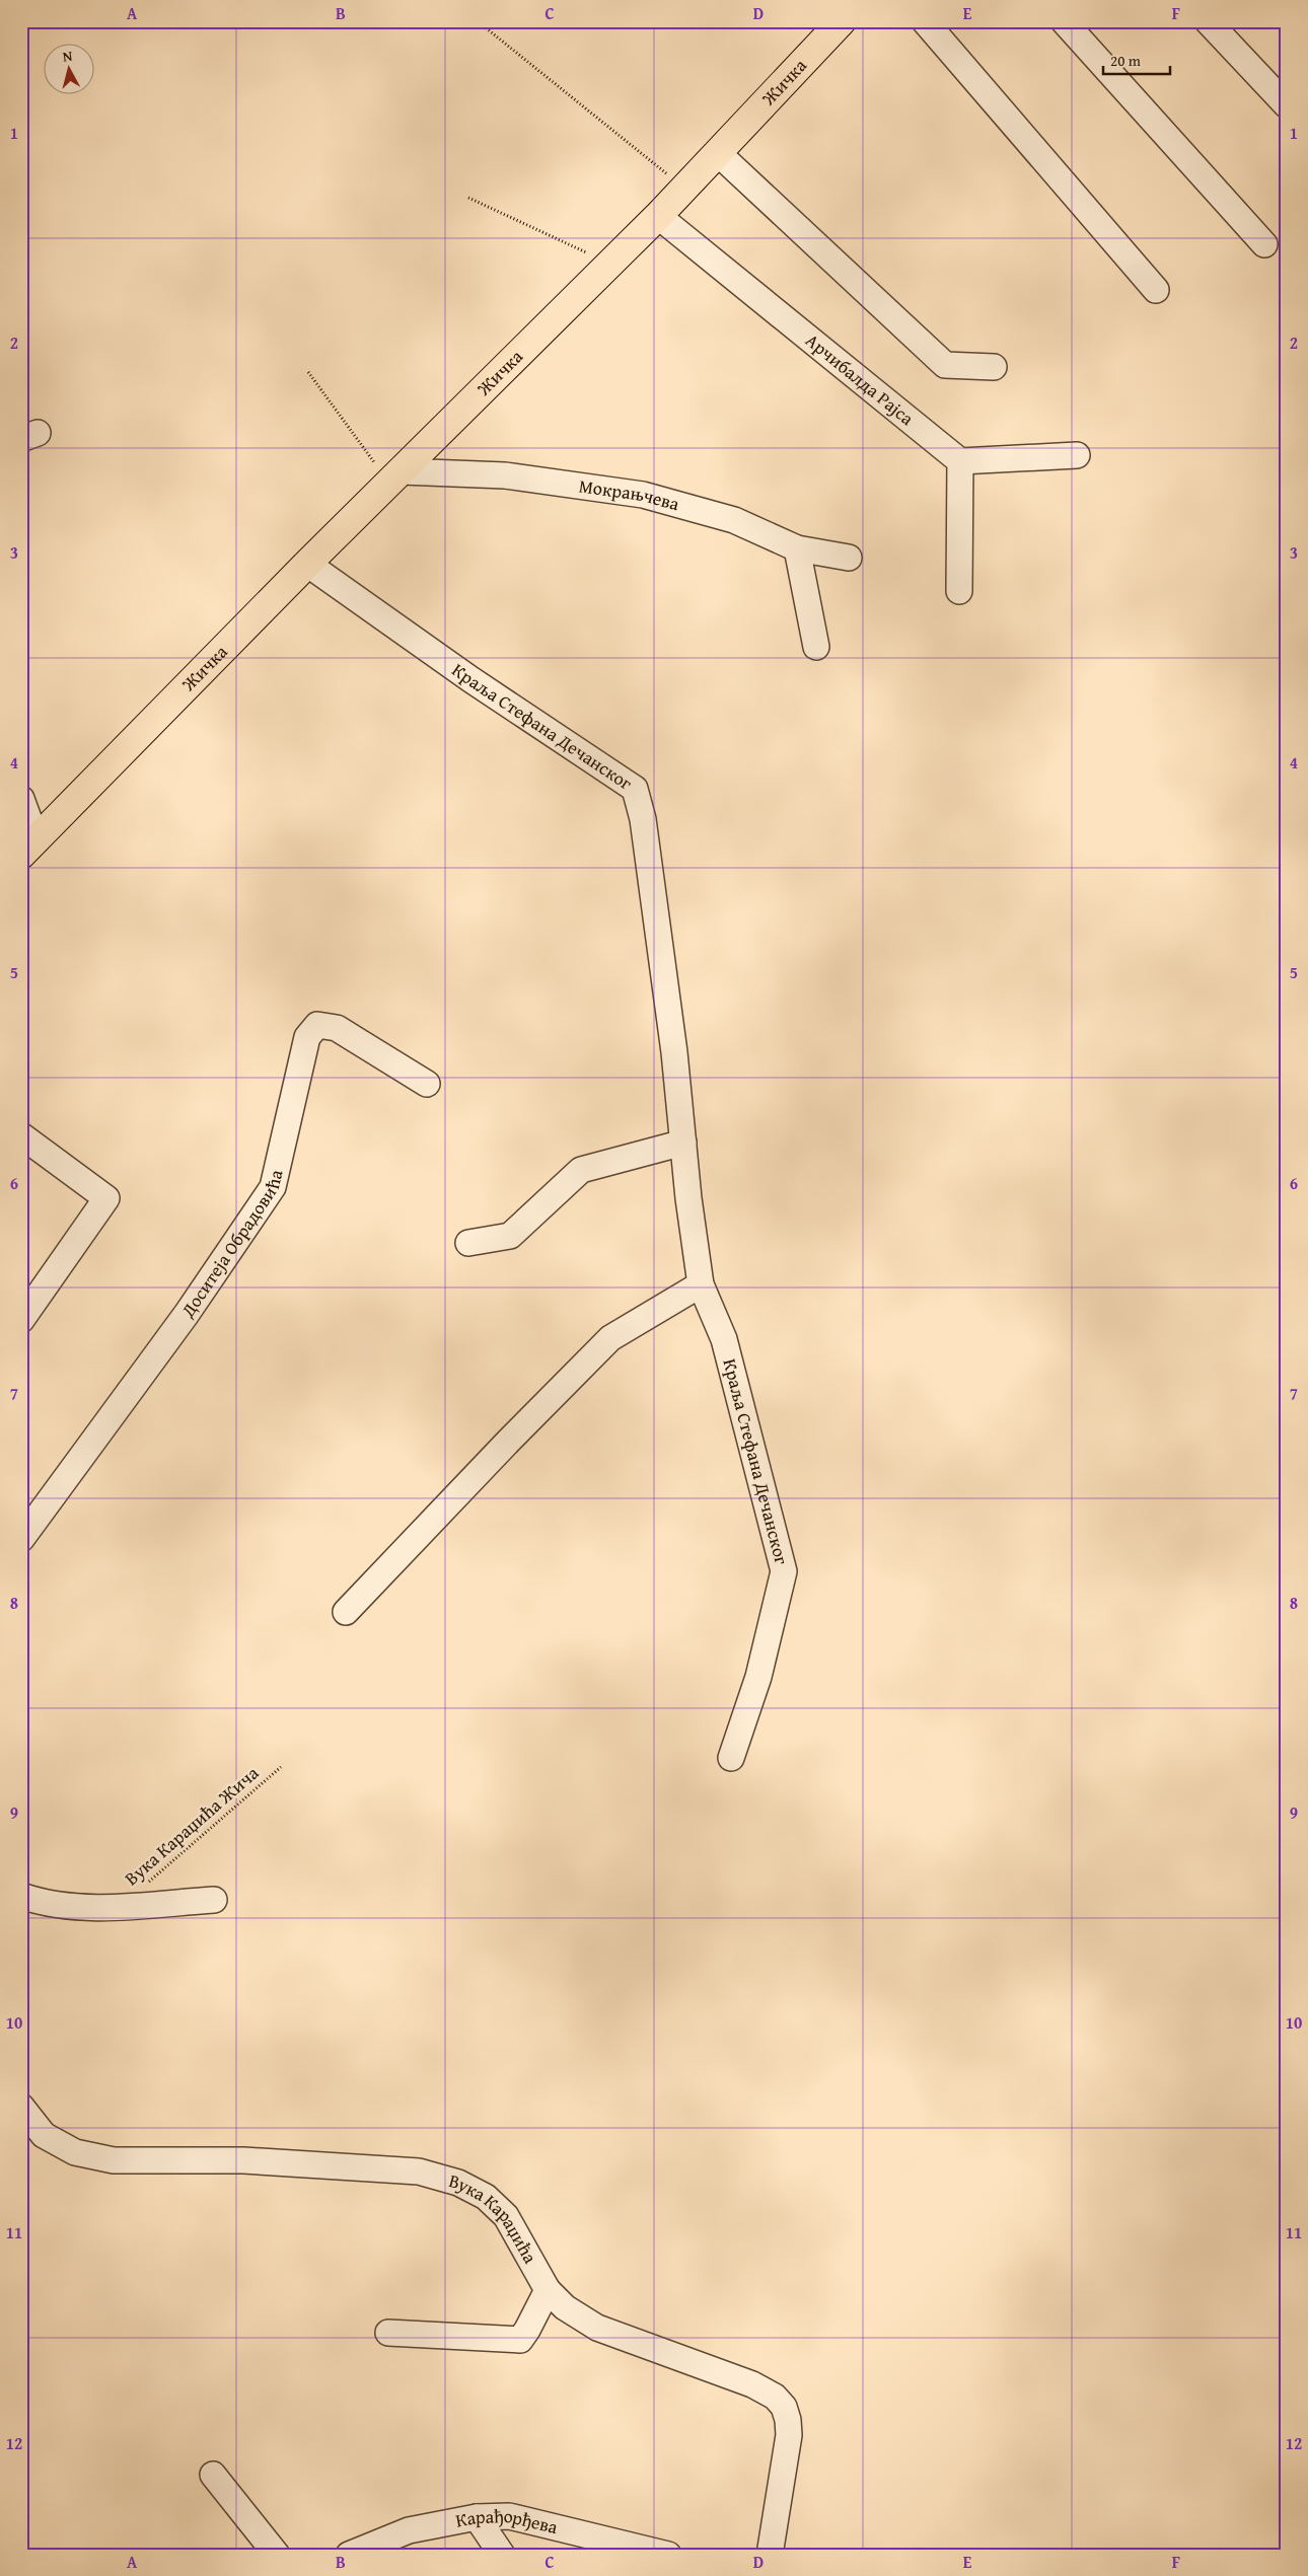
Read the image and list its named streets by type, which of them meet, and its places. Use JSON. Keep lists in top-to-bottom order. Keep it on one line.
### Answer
{"streets":{"main road":["Жичка"],"street":["Арчибалда Рајса","Мокрањчева","Краља Стефана Дечанског","Доситеја Обрадовића","Вука Караџића","Карађорђева"],"path":["Вука Караџића Жича"]},"crossings":[["Жичка","Арчибалда Рајса"],["Жичка","Мокрањчева"],["Жичка","Краља Стефана Дечанског"]],"scale_bar":"20 m","north":"top","grid":{"columns":["A","B","C","D","E","F"],"rows":["1","2","3","4","5","6","7","8","9","10","11","12"]}}
